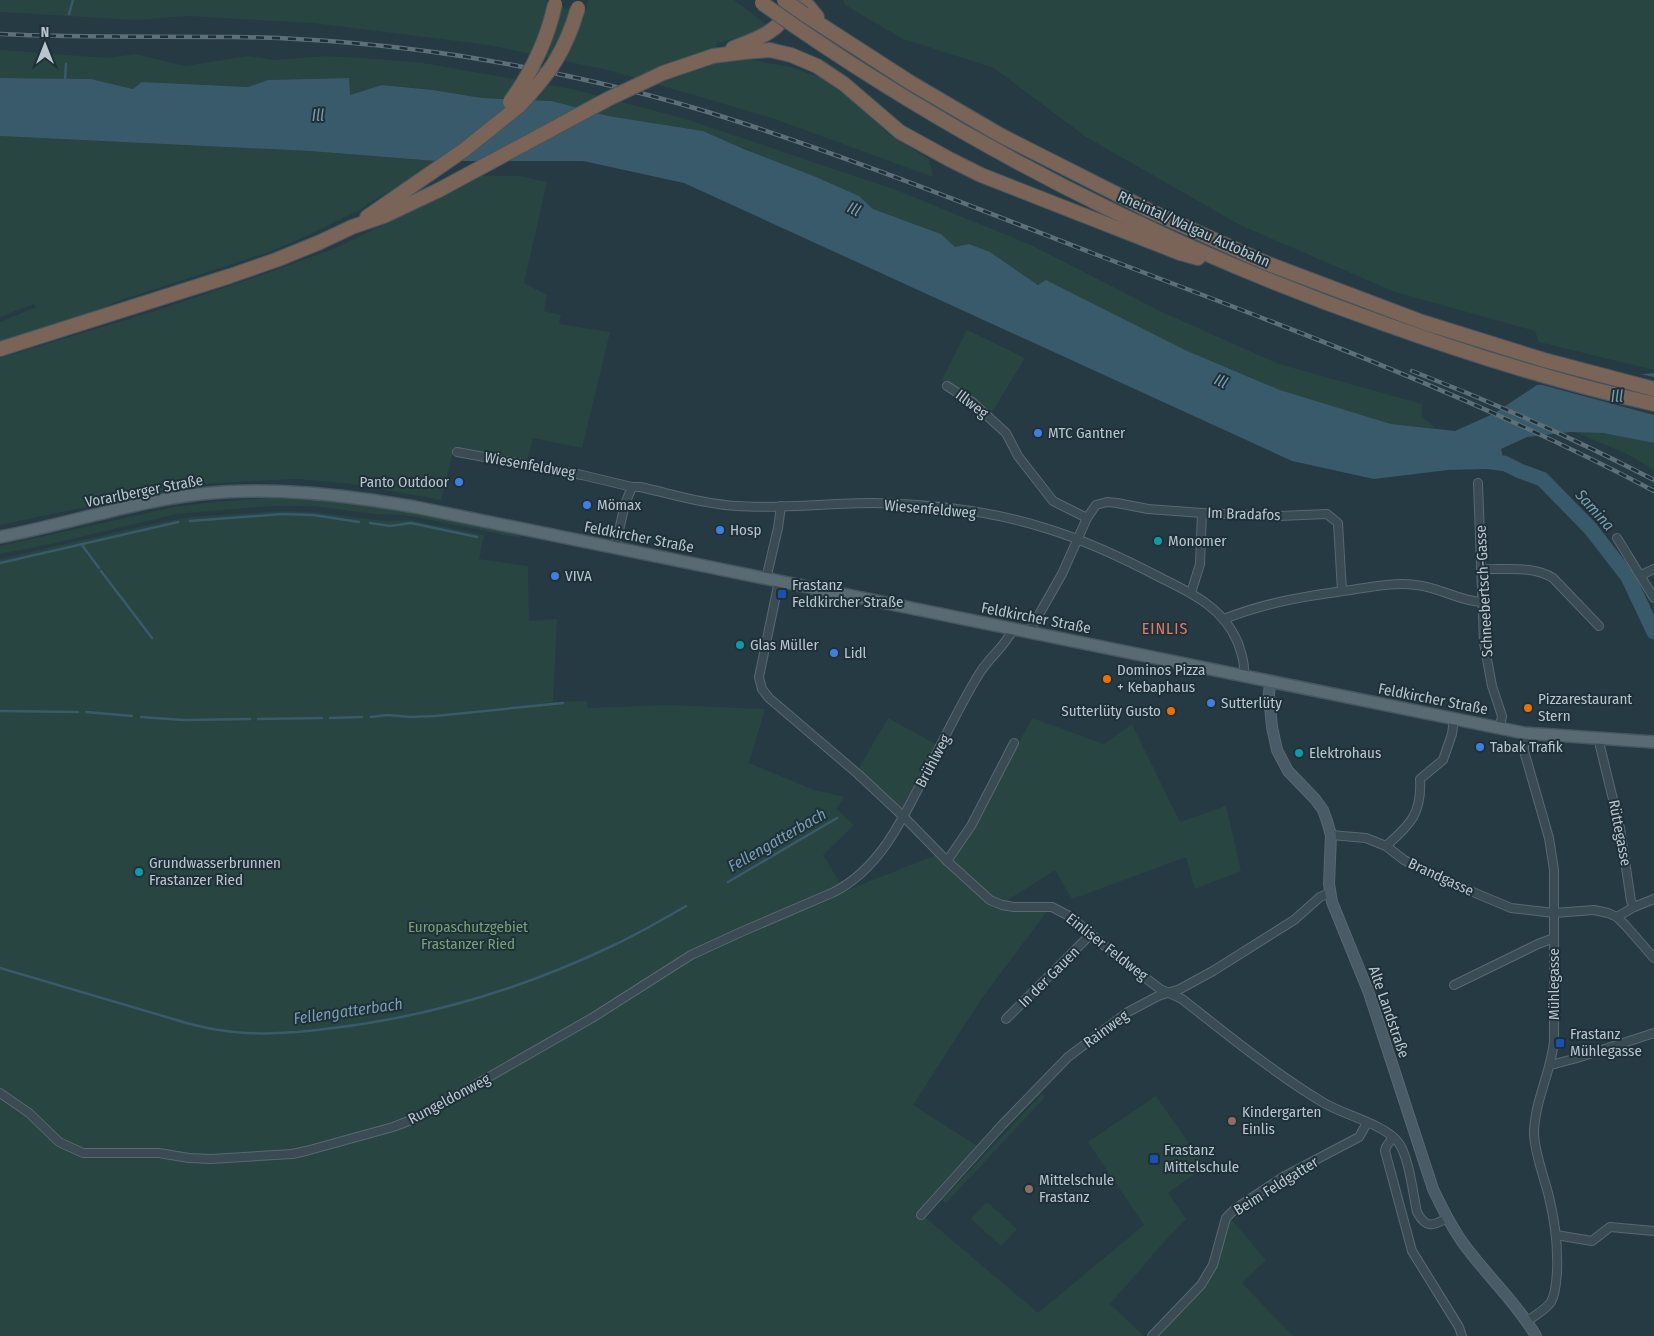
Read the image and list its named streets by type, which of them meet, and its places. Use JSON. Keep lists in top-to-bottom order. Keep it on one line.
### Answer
{"streets":{"highway":["Rheintal/Walgau Autobahn"],"main road":["Vorarlberger Straße","Feldkircher Straße","Alte Landstraße"],"street":["Illweg","Wiesenfeldweg","Im Bradafos","Schneebertsch-Gasse","Brühlweg","Rüttegasse","Brandgasse","Einliser Feldweg","In der Gauen","Mühlegasse","Rainweg","Rungeldonweg","Beim Feldgatter"]},"crossings":[["Illweg","Im Bradafos"],["Wiesenfeldweg","Im Bradafos"],["Wiesenfeldweg","Feldkircher Straße"],["Vorarlberger Straße","Feldkircher Straße"],["Feldkircher Straße","Schneebertsch-Gasse"],["Feldkircher Straße","Brühlweg"],["Feldkircher Straße","Rüttegasse"],["Feldkircher Straße","Einliser Feldweg"],["Feldkircher Straße","Mühlegasse"],["Feldkircher Straße","Alte Landstraße"],["Brühlweg","Einliser Feldweg"],["Brühlweg","Rungeldonweg"],["Brandgasse","Mühlegasse"],["Brandgasse","Alte Landstraße"],["Einliser Feldweg","In der Gauen"],["Einliser Feldweg","Rainweg"],["Einliser Feldweg","Beim Feldgatter"],["Mühlegasse","Alte Landstraße"],["Alte Landstraße","Rainweg"]],"districts":["EINLIS"],"water":["Ill","Samina","Fellengatterbach"],"parks":["Europaschutzgebiet Frastanzer Ried"],"places":{"other":["MTC Gantner","Panto Outdoor","Mömax","Hosp","Monomer","VIVA","Glas Müller","Lidl","Dominos Pizza + Kebaphaus","Sutterlüty","Pizzarestaurant Stern","Sutterlüty Gusto","Tabak Trafik","Elektrohaus","Grundwasserbrunnen Frastanzer Ried","Kindergarten Einlis","Mittelschule Frastanz"],"transit":["Frastanz Feldkircher Straße","Frastanz Mühlegasse","Frastanz Mittelschule"]},"north":"top"}
